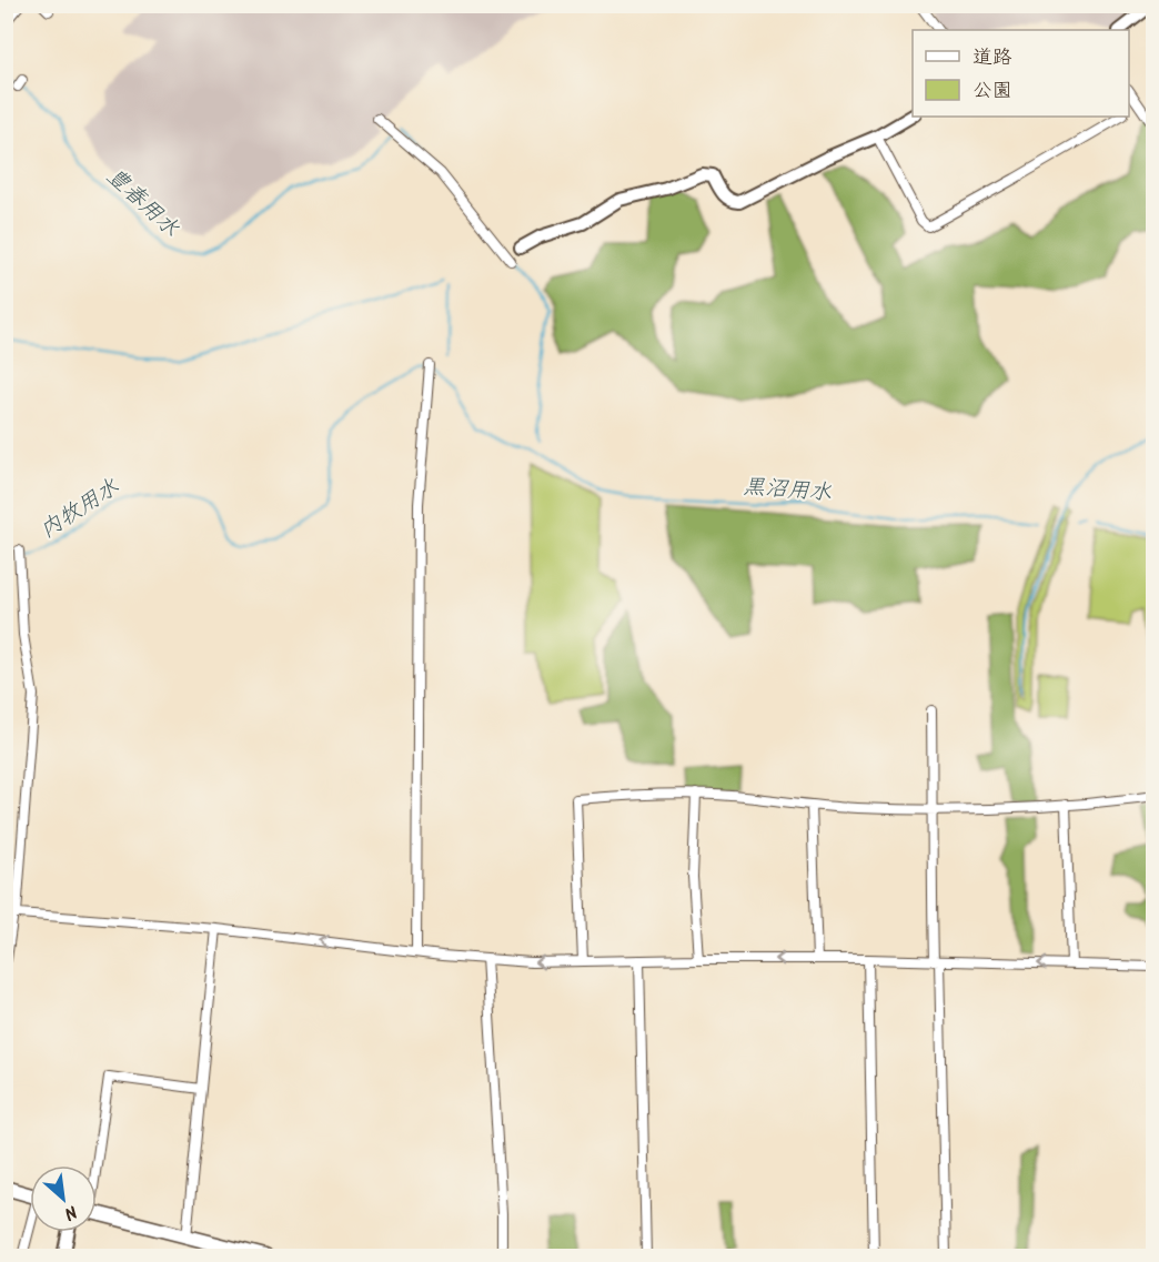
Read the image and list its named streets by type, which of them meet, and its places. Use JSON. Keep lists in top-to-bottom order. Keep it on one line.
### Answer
{"water":["豊春用水","黒沼用水","内牧用水"],"legend":["道路","公園"],"north":"bottom right"}
